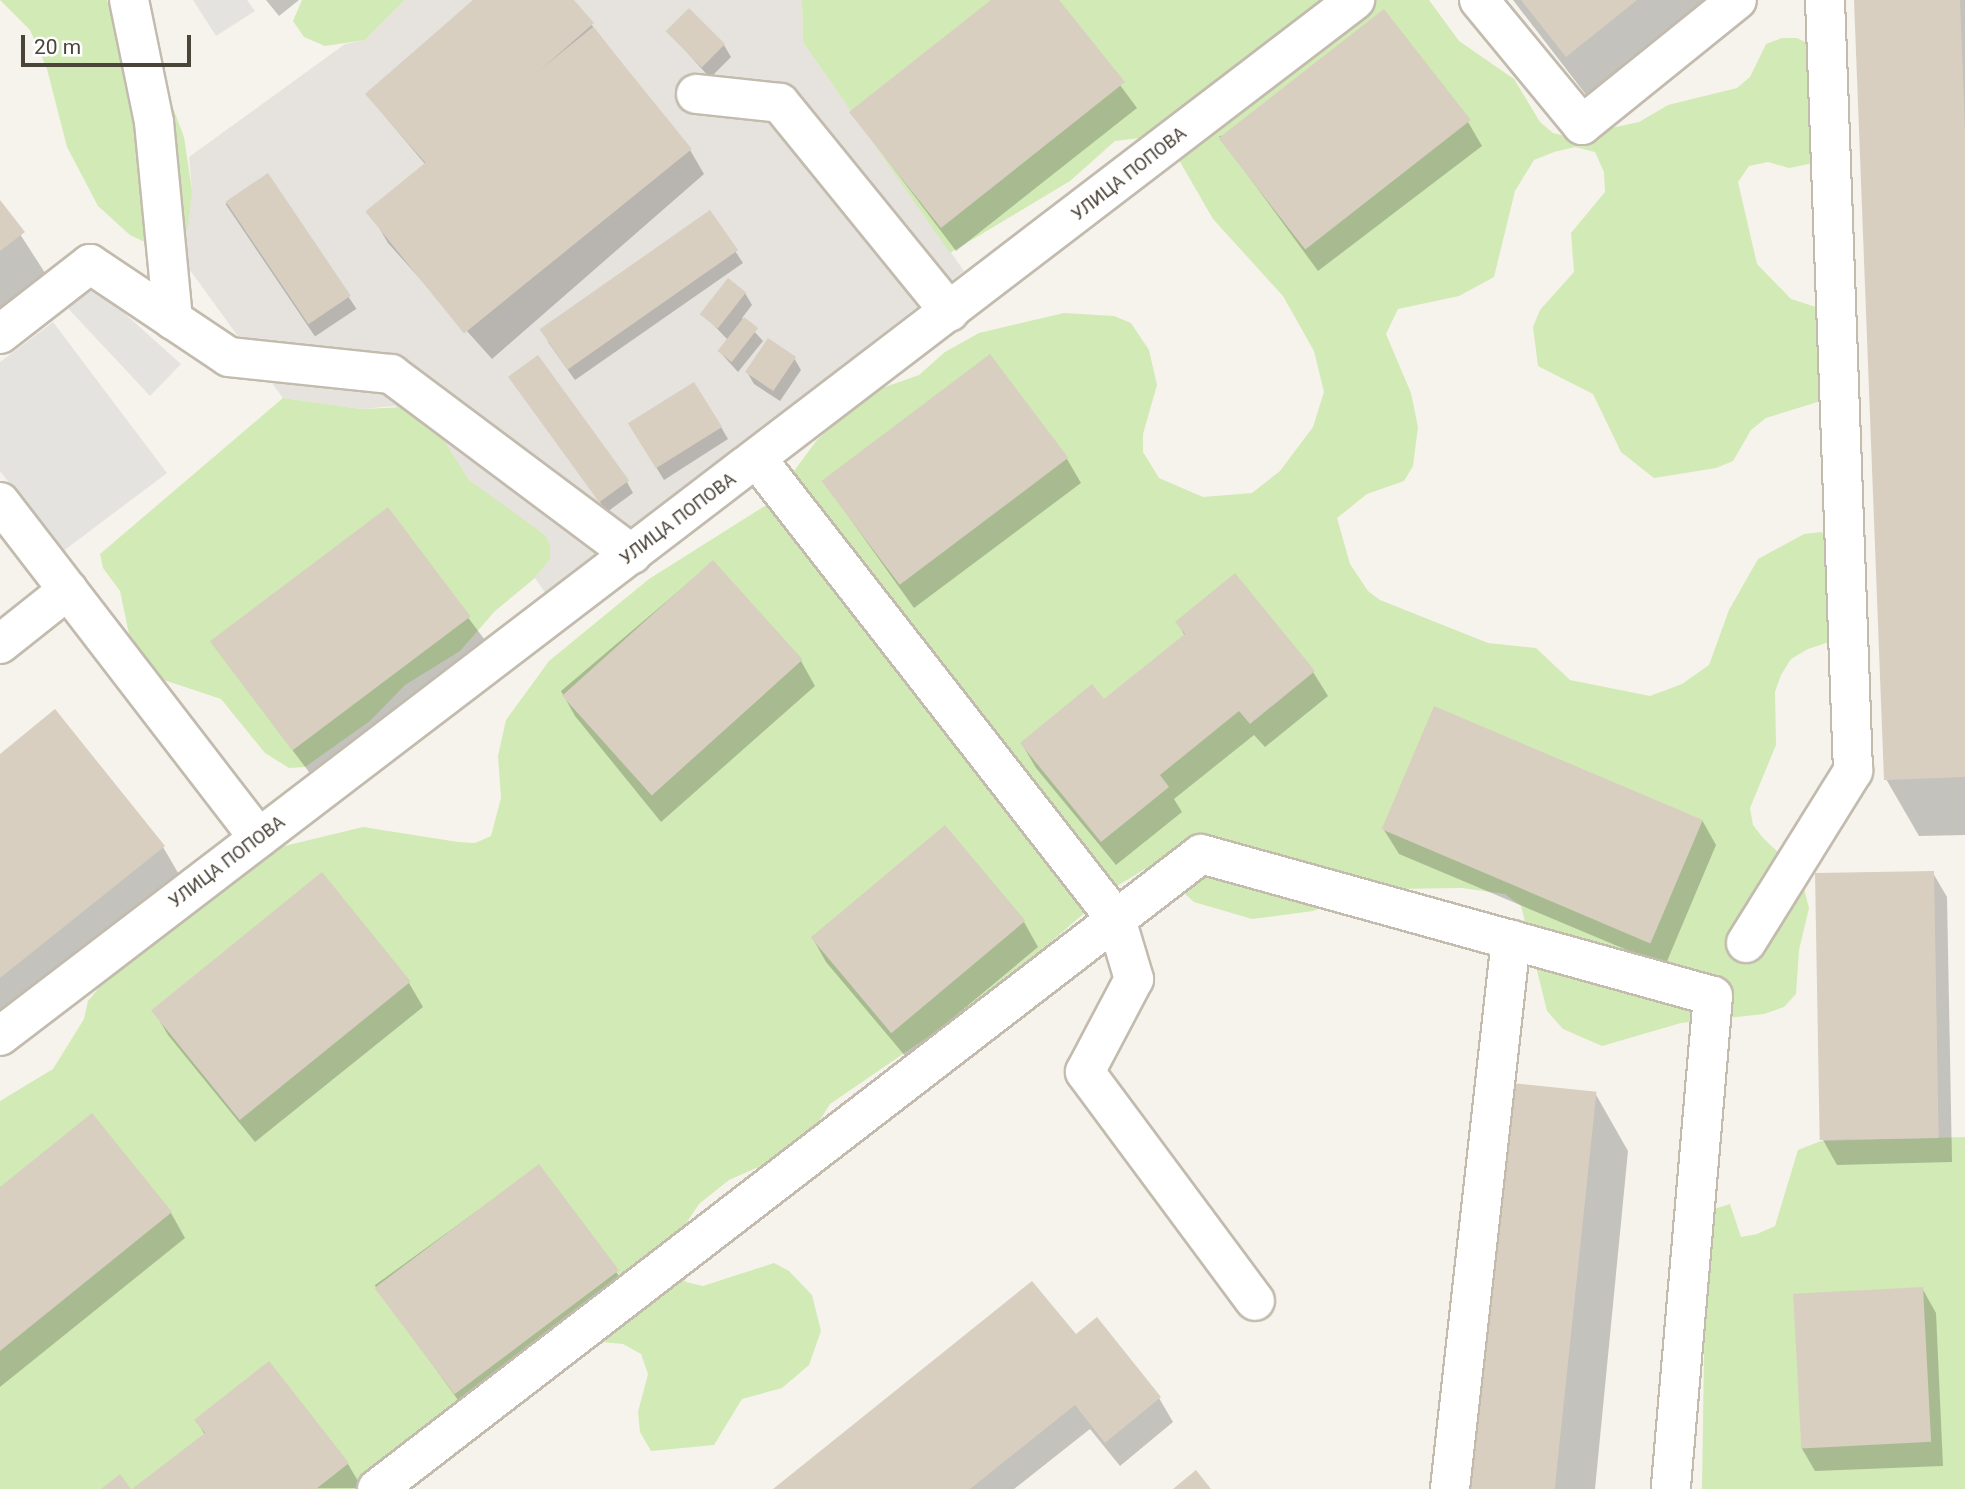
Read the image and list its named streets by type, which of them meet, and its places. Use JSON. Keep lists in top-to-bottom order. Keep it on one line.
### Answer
{"streets":{"street":["УЛИЦА ПОПОВА"]},"scale_bar":"20 m"}
